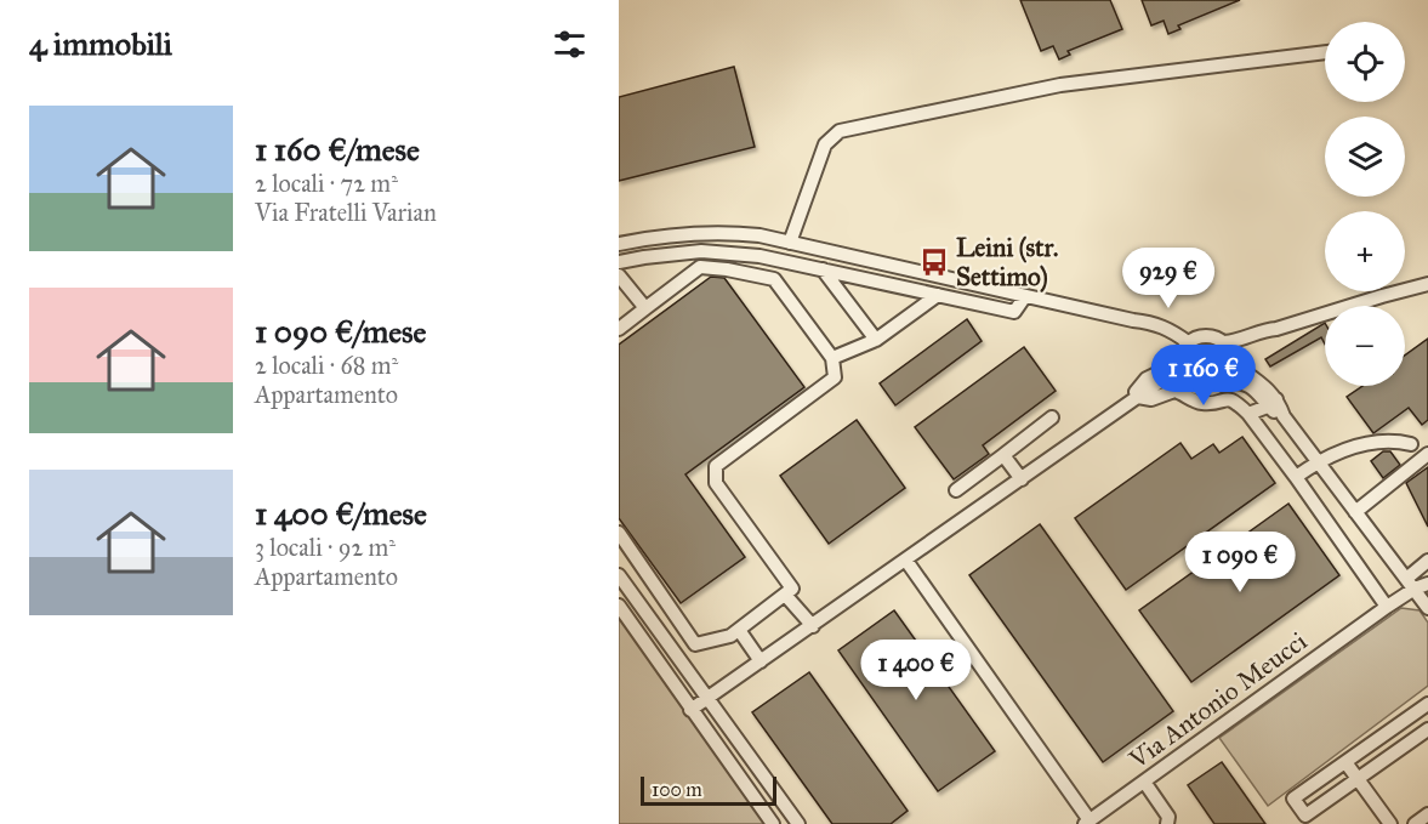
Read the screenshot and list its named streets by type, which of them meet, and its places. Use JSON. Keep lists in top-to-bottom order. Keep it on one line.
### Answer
{"streets":{"street":["Via Antonio Meucci"]},"places":{"bus stop":["Leini (str. Settimo)"]},"scale_bar":"100 m","page":{"heading":"4 immobili","map_buttons":["+","−"],"list":[{"name":"1 160 €/mese","note":"2 locali · 72 m² · Via Fratelli Varian"},{"name":"1 090 €/mese","note":"2 locali · 68 m² · Appartamento"},{"name":"1 400 €/mese","note":"3 locali · 92 m² · Appartamento"}],"price":["929 €","1 160 €","1 090 €","1 400 €"],"scale":"100 m"}}
